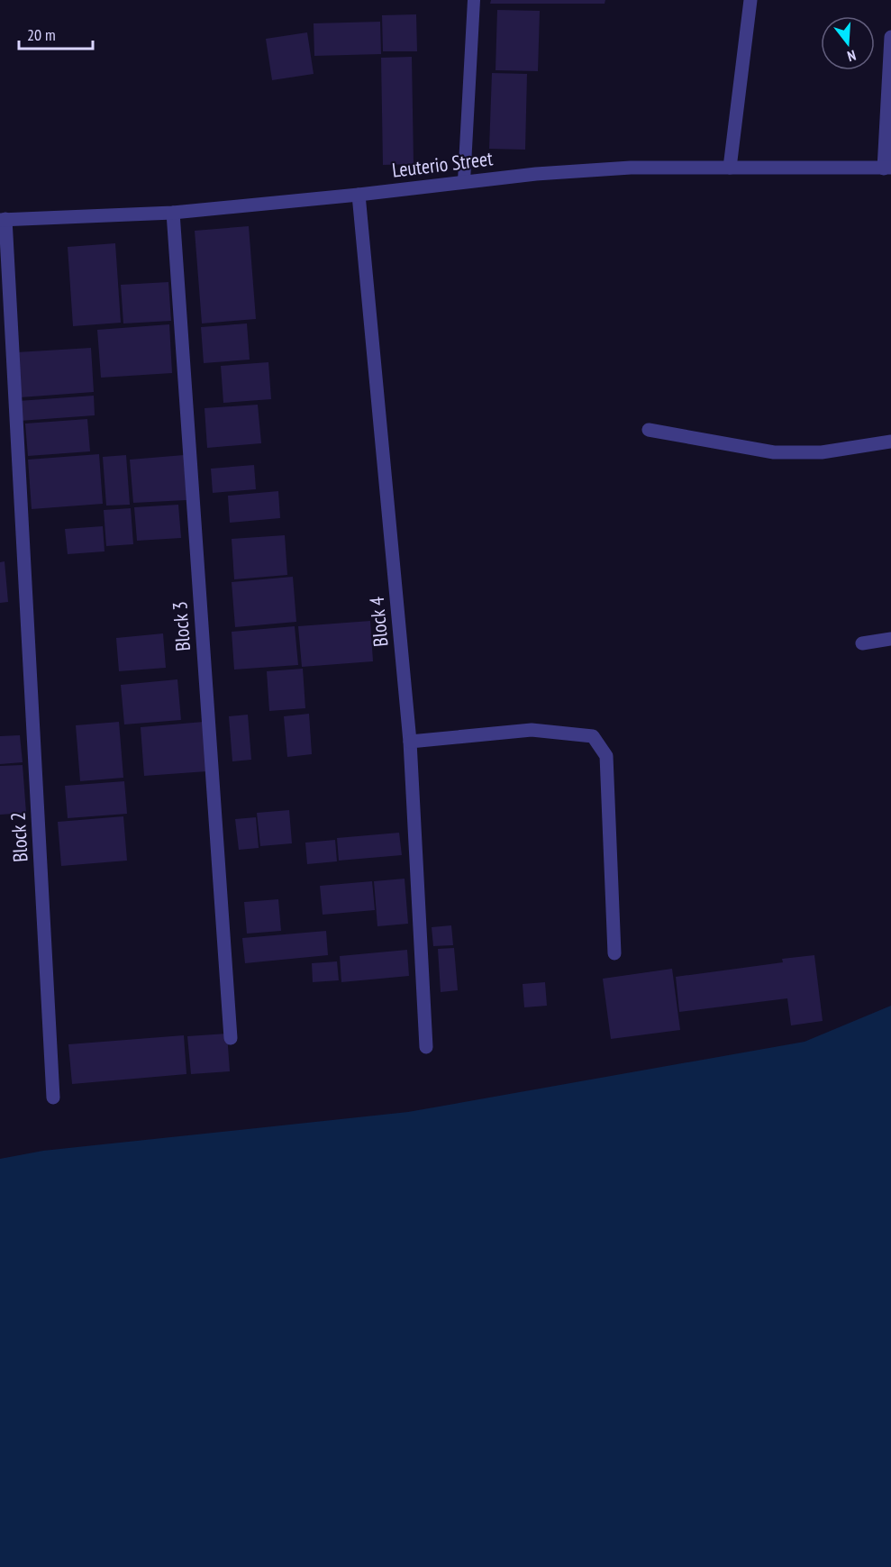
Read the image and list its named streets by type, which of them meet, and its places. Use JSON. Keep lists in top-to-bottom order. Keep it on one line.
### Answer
{"streets":{"street":["Leuterio Street","Block 4","Block 3","Block 2"]},"crossings":[["Leuterio Street","Block 4"],["Leuterio Street","Block 3"],["Leuterio Street","Block 2"]],"scale_bar":"20 m","north":"bottom"}
